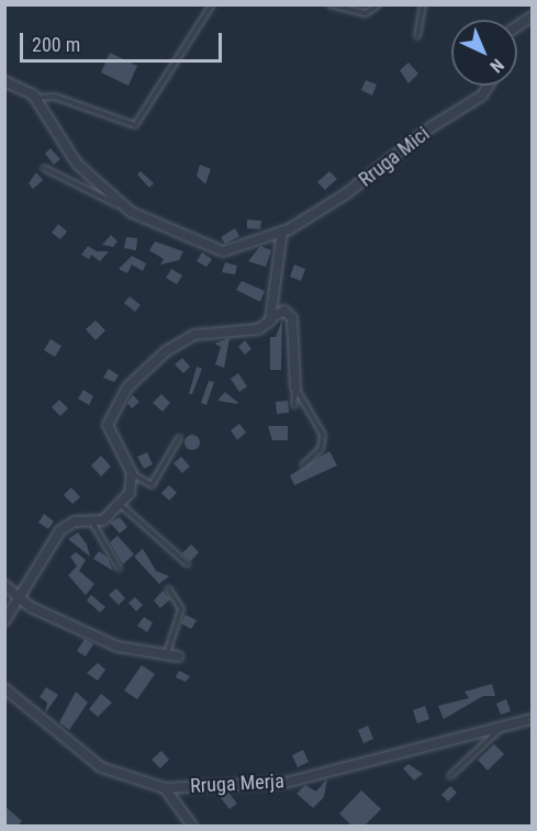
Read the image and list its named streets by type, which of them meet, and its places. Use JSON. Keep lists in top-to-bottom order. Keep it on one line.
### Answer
{"streets":{"street":["Rruga Mici","Rruga Merja"]},"scale_bar":"200 m","north":"bottom right"}
